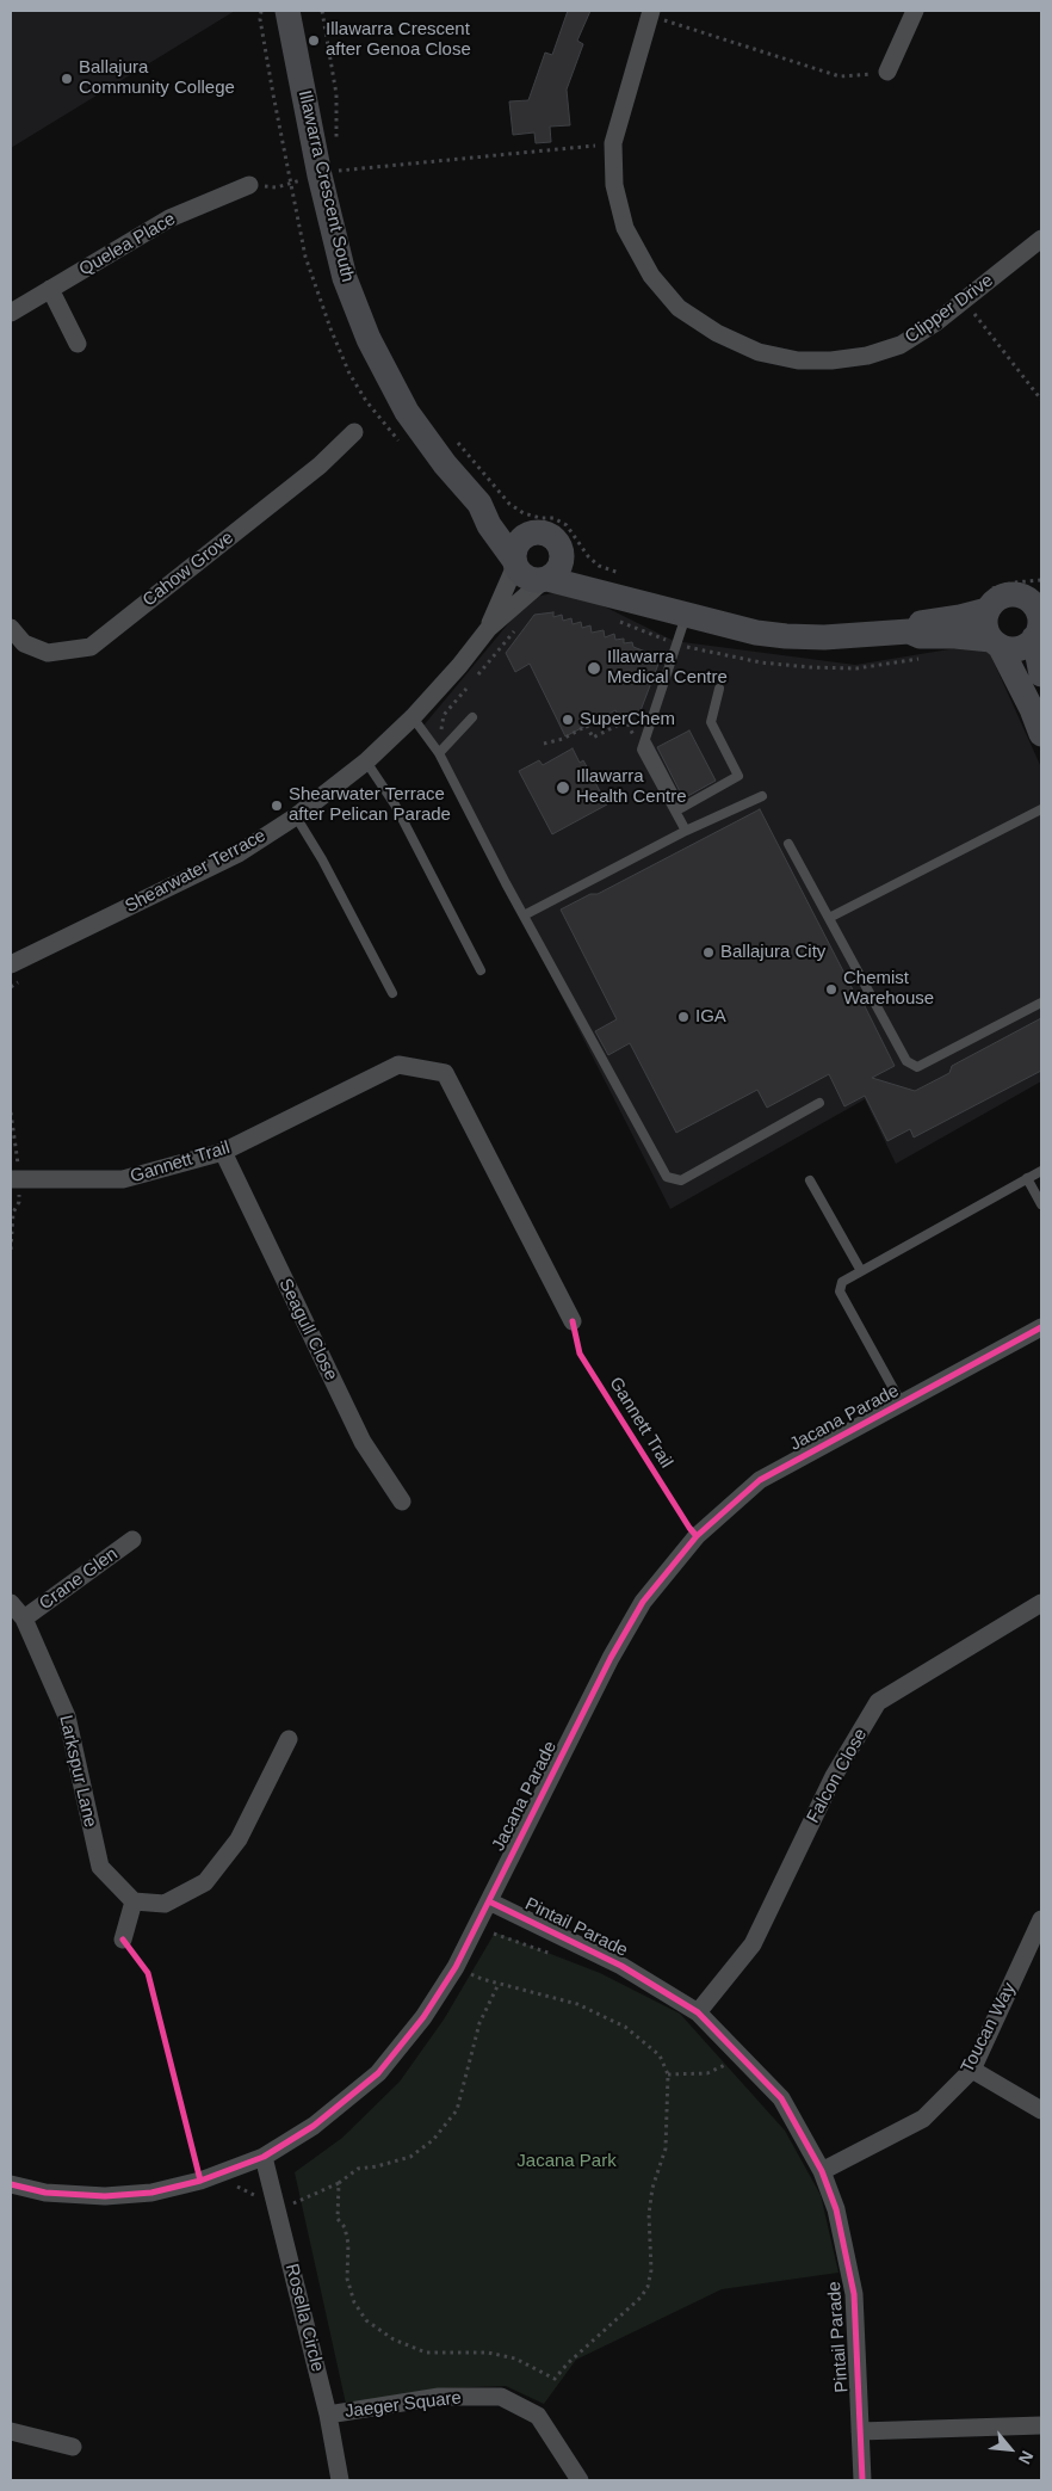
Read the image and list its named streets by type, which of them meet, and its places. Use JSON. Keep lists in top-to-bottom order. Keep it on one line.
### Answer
{"streets":{"street":["Illawarra Crescent South","Quelea Place","Clipper Drive","Cahow Grove","Shearwater Terrace","Gannett Trail","Seagull Close","Jacana Parade","Crane Glen","Larkspur Lane","Falcon Close","Pintail Parade","Toucan Way","Rosella Circle","Jaeger Square"]},"crossings":[["Illawarra Crescent South","Shearwater Terrace"],["Gannett Trail","Seagull Close"],["Jacana Parade","Pintail Parade"],["Jacana Parade","Rosella Circle"],["Crane Glen","Larkspur Lane"],["Falcon Close","Pintail Parade"],["Pintail Parade","Toucan Way"],["Rosella Circle","Jaeger Square"]],"parks":["Jacana Park"],"places":["Illawarra Crescent after Genoa Close","Ballajura Community College","Illawarra Medical Centre","SuperChem","Illawarra Health Centre","Shearwater Terrace after Pelican Parade","Ballajura City","Chemist Warehouse","IGA"],"north":"bottom right"}
